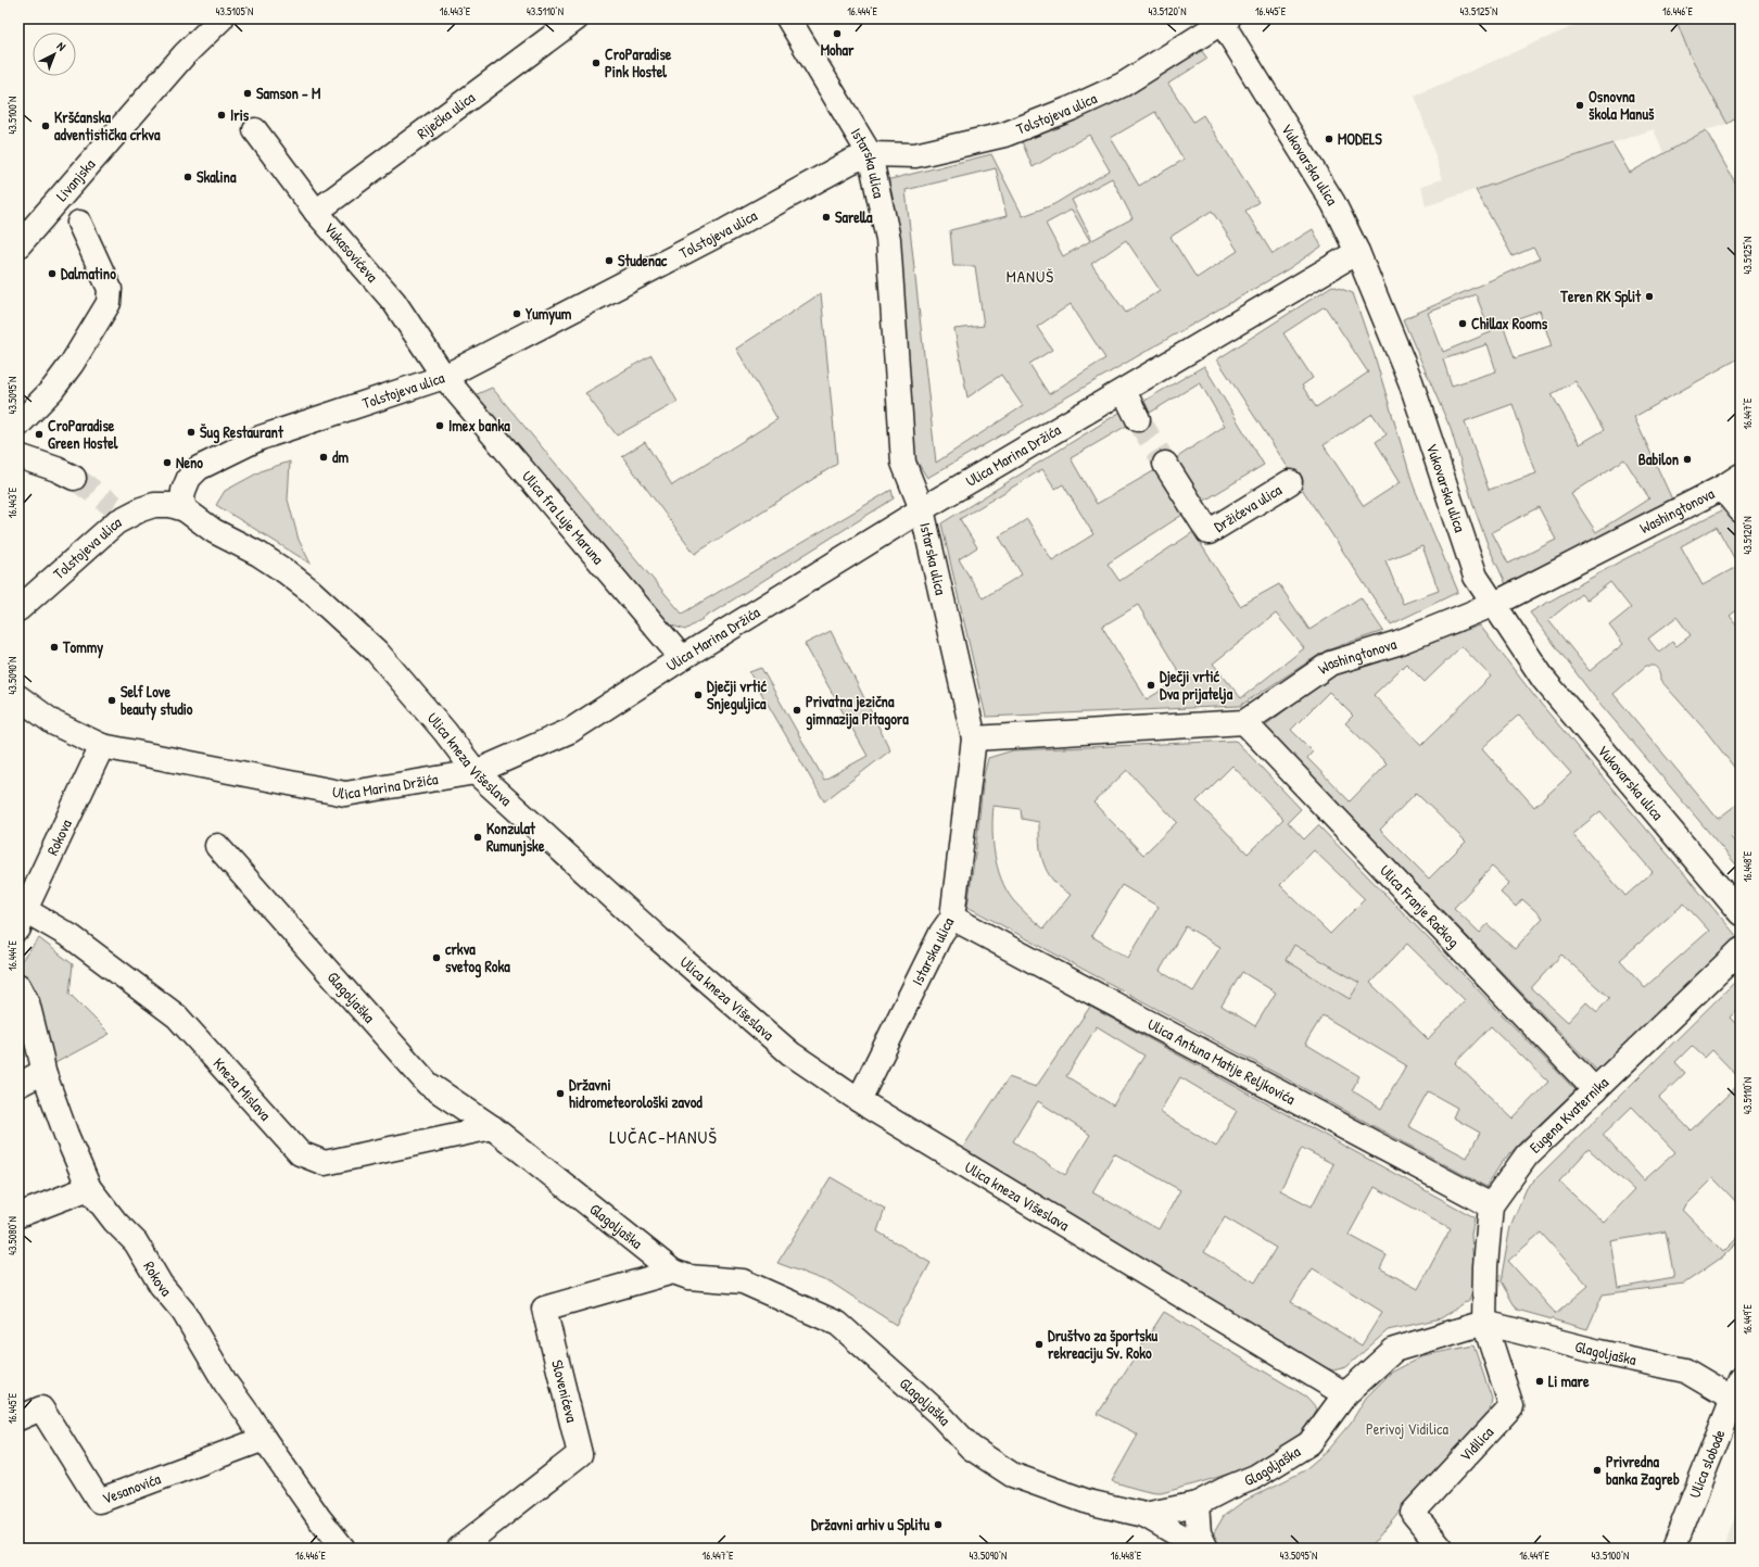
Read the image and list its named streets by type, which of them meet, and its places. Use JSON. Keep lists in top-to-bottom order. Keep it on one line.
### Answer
{"streets":{"street":["Tolstojeva ulica","Riječka ulica","Istarska ulica","Vukovarska ulica","Livanjska","Vukasovićeva","Ulica Marina Držića","Držićeva ulica","Washingtonova","Ulica fra Luje Maruna","Ulica kneza Višeslava","Rokova","Ulica Franje Račkog","Glagoljaška","Ulica Antuna Matije Reljkovića","Kneza Mislava","Eugena Kvaternika","Slovenićeva","Vidilica","Ulica slobode","Vesanovića"]},"crossings":[["Tolstojeva ulica","Istarska ulica"],["Tolstojeva ulica","Vukovarska ulica"],["Tolstojeva ulica","Vukasovićeva"],["Tolstojeva ulica","Ulica fra Luje Maruna"],["Tolstojeva ulica","Ulica kneza Višeslava"],["Riječka ulica","Vukasovićeva"],["Istarska ulica","Ulica Marina Držića"],["Istarska ulica","Ulica kneza Višeslava"],["Istarska ulica","Ulica Antuna Matije Reljkovića"],["Vukovarska ulica","Ulica Marina Držića"],["Vukovarska ulica","Washingtonova"],["Vukasovićeva","Ulica fra Luje Maruna"],["Ulica Marina Držića","Ulica fra Luje Maruna"],["Ulica Marina Držića","Ulica kneza Višeslava"],["Ulica Marina Držića","Rokova"],["Washingtonova","Ulica Franje Račkog"],["Ulica kneza Višeslava","Glagoljaška"],["Rokova","Kneza Mislava"],["Rokova","Vesanovića"],["Ulica Franje Račkog","Eugena Kvaternika"],["Glagoljaška","Kneza Mislava"],["Glagoljaška","Slovenićeva"],["Glagoljaška","Vidilica"],["Glagoljaška","Ulica slobode"],["Ulica Antuna Matije Reljkovića","Eugena Kvaternika"]],"districts":["MANUŠ","LUČAC-MANUŠ"],"parks":["Perivoj Vidilica"],"places":["Mohar","CroParadise Pink Hostel","Samson - M","Osnovna škola Manuš","Iris","Kršćanska adventistička crkva","MODELS","Skalina","Sarella","Studenac","Dalmatino","Teren RK Split","Yumyum","Chillax Rooms","Imex banka","Šug Restaurant","CroParadise Green Hostel","dm","Babilon","Neno","Tommy","Dječji vrtić Dva prijatelja","Dječji vrtić Snjeguljica","Self Love beauty studio","Privatna jezična gimnazija Pitagora","Konzulat Rumunjske","crkva svetog Roka","Državni hidrometeorološki zavod","Društvo za športsku rekreaciju Sv. Roko","Li mare","Privredna banka Zagreb","Državni arhiv u Splitu"],"north":"top right","coordinates":["43.5105°N","16.443°E","43.5110°N","16.444°E","43.5120°N","16.445°E","43.5125°N","16.446°E","43.5100°N","43.5095°N","16.447°E","43.5090°N","16.448°E","43.5080°N","16.449°E"]}
